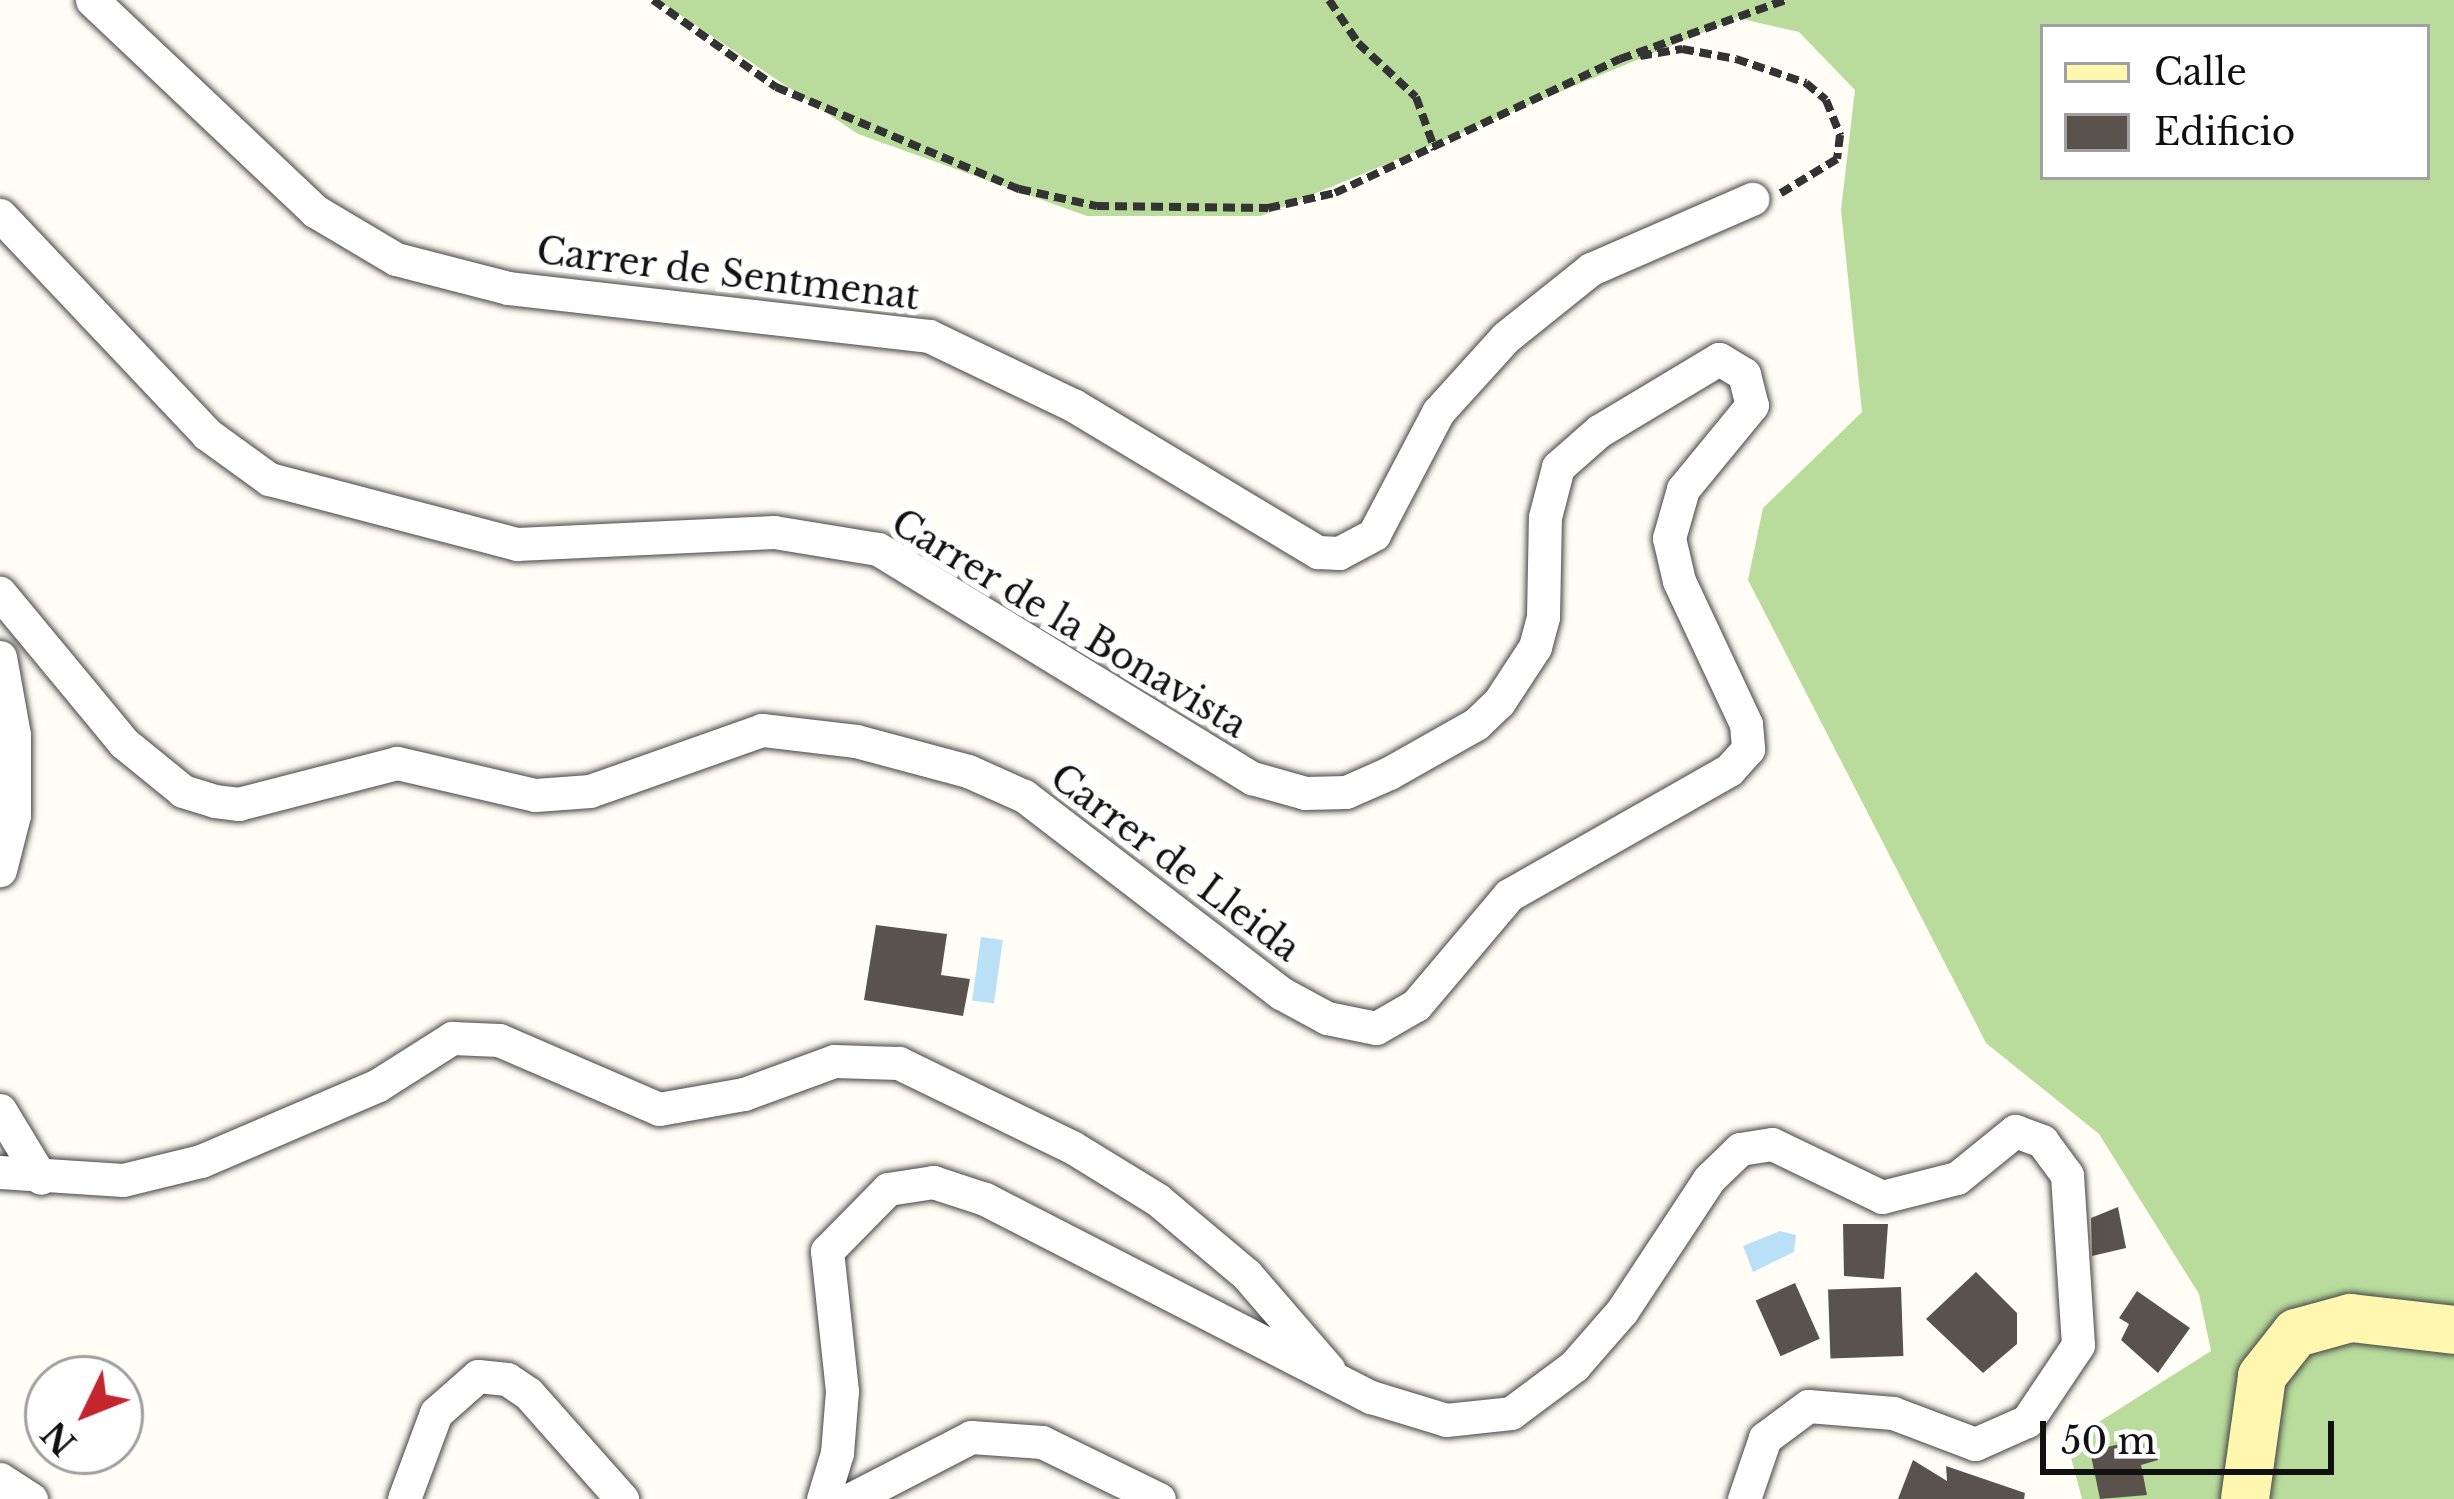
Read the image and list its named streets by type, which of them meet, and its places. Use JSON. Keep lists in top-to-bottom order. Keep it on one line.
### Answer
{"streets":{"street":["Carrer de Sentmenat","Carrer de la Bonavista","Carrer de Lleida"]},"crossings":[["Carrer de la Bonavista","Carrer de Lleida"]],"legend":["Calle","Edificio"],"scale_bar":"50 m","north":"bottom left"}
